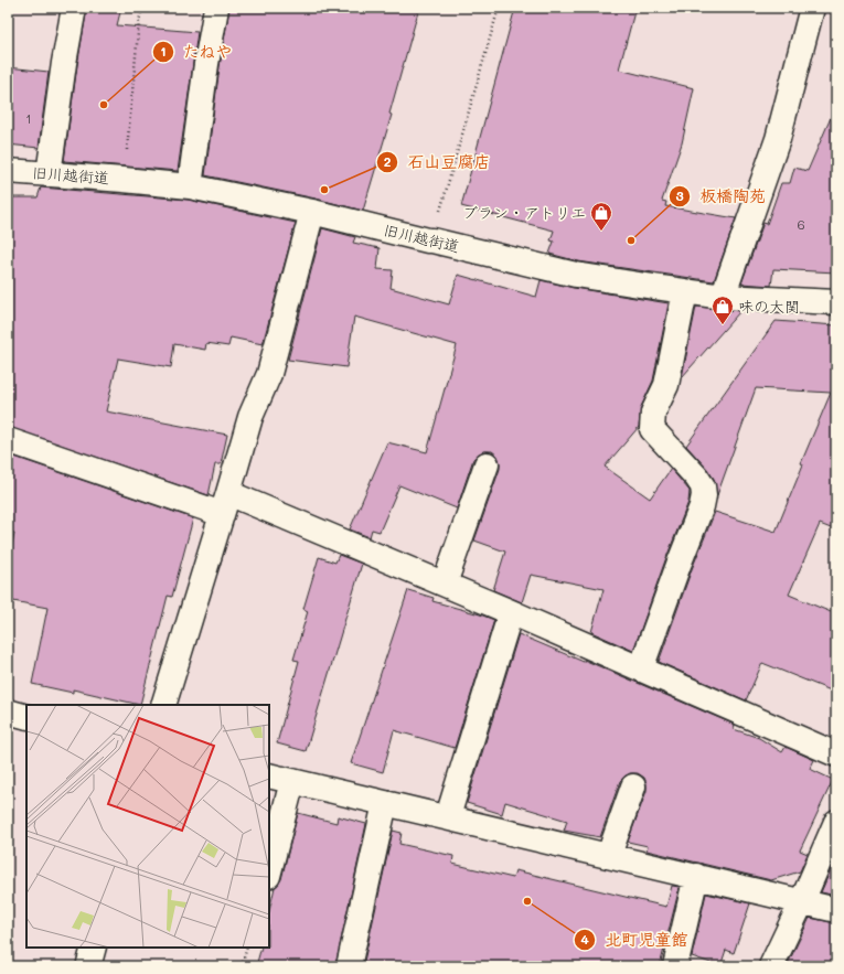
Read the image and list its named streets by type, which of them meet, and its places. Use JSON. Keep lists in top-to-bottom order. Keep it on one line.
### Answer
{"streets":{"street":["旧川越街道"]},"places":{"other":["たねや","石山豆腐店","板橋陶苑","北町児童館"],"shop":["ブラン・アトリエ","味の大関"]},"house_numbers":["1","6"]}
